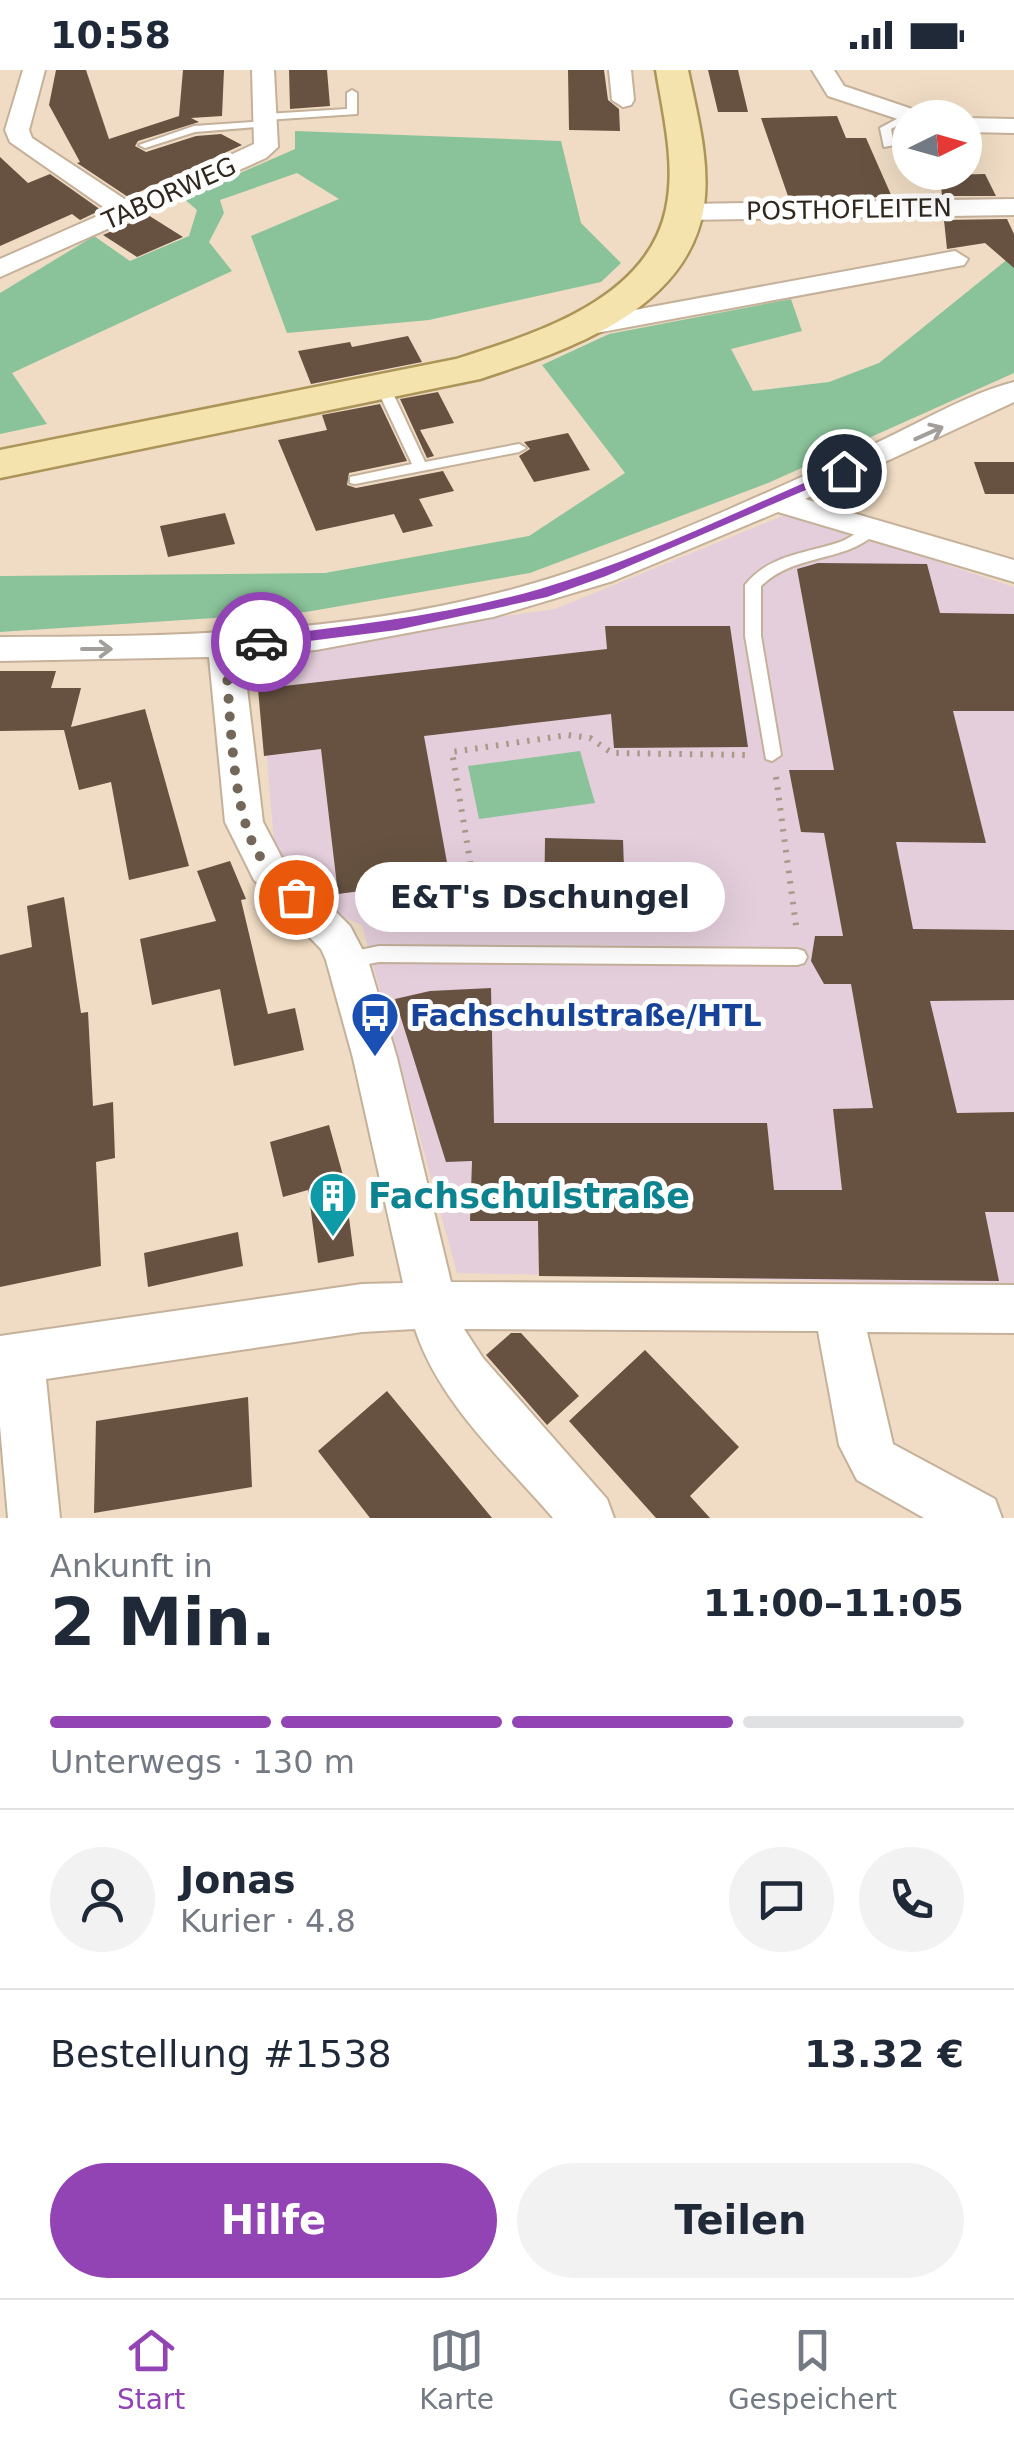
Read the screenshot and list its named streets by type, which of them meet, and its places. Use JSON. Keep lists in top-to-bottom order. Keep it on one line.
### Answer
{"streets":{"street":["TABORWEG","POSTHOFLEITEN"]},"places":{"other":["E&T's Dschungel"],"bus stop":["Fachschulstraße/HTL"],"building":["Fachschulstraße"]},"north":"right","page":{"status":"10:58","bubble":"E&T's Dschungel","heading":["2 Min.","Ankunft in","11:00–11:05"],"panel":["Jonas","Kurier · 4.8","Bestellung #1538","13.32 €"],"bar":"Unterwegs · 130 m","buttons":["Hilfe","Teilen"],"tabs":["Start","Karte","Gespeichert"]}}
